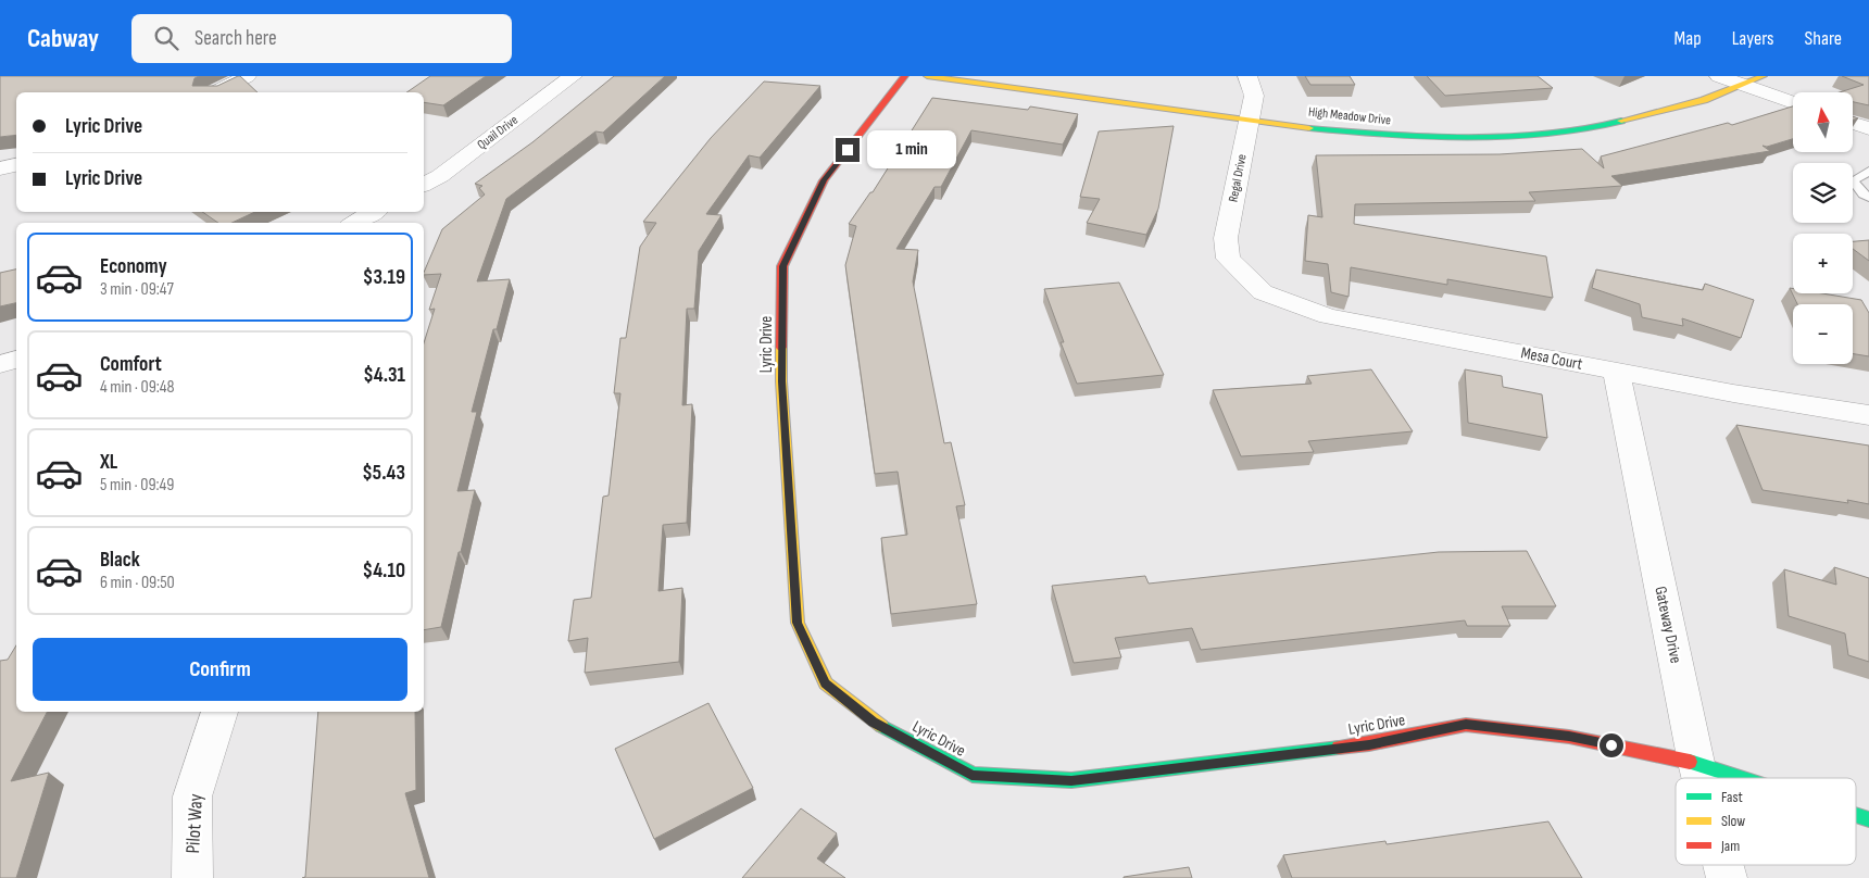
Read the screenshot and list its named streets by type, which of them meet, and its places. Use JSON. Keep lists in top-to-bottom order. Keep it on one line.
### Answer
{"streets":{"street":["High Meadow Drive","Quail Drive","Regal Drive","Lyric Drive","Mesa Court","Gateway Drive","Pilot Way"]},"crossings":[["High Meadow Drive","Regal Drive"],["Regal Drive","Mesa Court"],["Lyric Drive","Gateway Drive"],["Mesa Court","Gateway Drive"]],"legend":["Fast","Slow","Jam"],"north":"top","page":{"header":"Cabway","search":"Search here","nav":["Map","Layers","Share"],"map_buttons":["+","−"],"banner":["Lyric Drive","Lyric Drive"],"bubble":"1 min","list":[{"name":"Economy","note":"3 min · 09:47","value":"$3.19"},{"name":"Comfort","note":"4 min · 09:48","value":"$4.31"},{"name":"XL","note":"5 min · 09:49","value":"$5.43"},{"name":"Black","note":"6 min · 09:50","value":"$4.10"}],"buttons":"Confirm"}}
